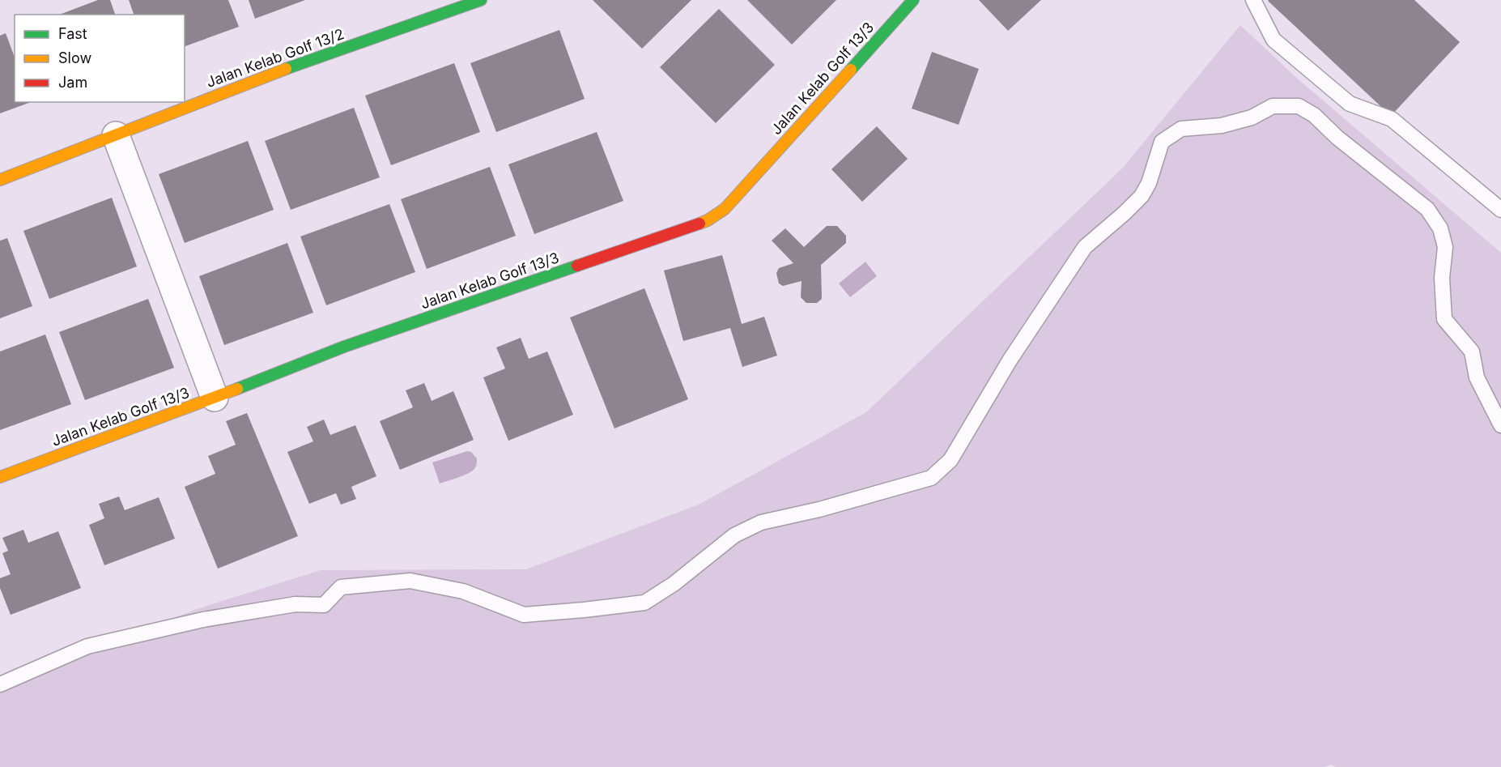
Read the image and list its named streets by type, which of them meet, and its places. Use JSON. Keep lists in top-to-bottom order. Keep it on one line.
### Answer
{"streets":{"street":["Jalan Kelab Golf 13/2","Jalan Kelab Golf 13/3"]},"legend":["Fast","Slow","Jam"]}
